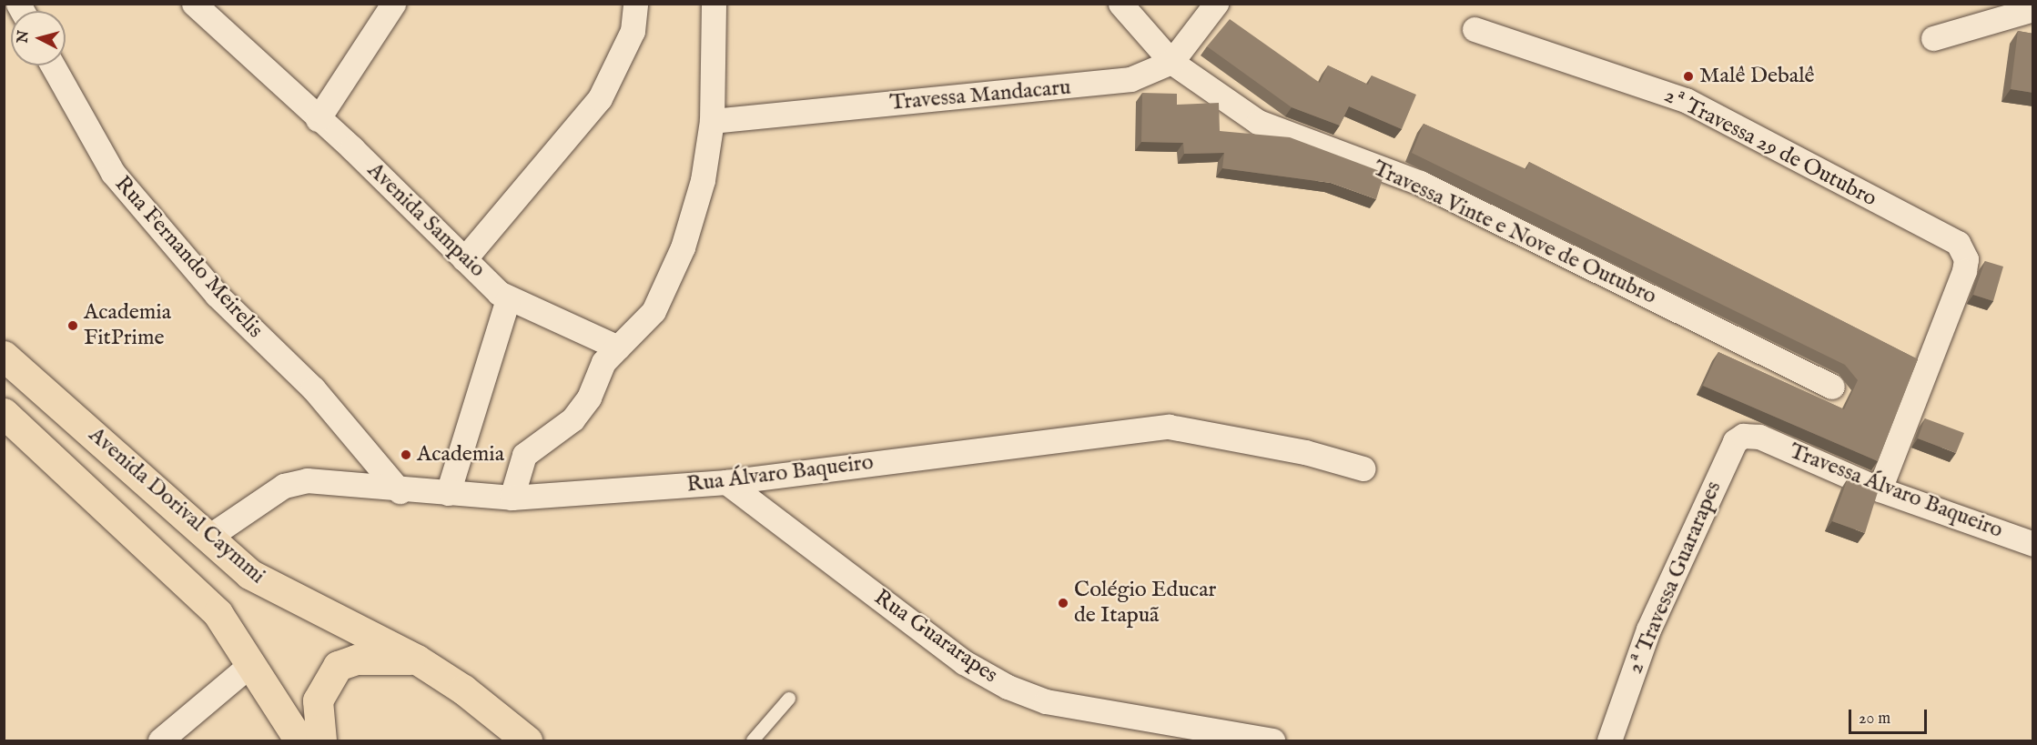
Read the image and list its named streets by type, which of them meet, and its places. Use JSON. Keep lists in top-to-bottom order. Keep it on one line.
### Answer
{"streets":{"main road":["Avenida Dorival Caymmi"],"street":["Travessa Mandacaru","2ª Travessa 29 de Outubro","Avenida Sampaio","Travessa Vinte e Nove de Outubro","Rua Fernando Meirelis","Rua Álvaro Baqueiro","Travessa Álvaro Baqueiro","2ª Travessa Guararapes","Rua Guararapes"]},"crossings":[["Travessa Mandacaru","Travessa Vinte e Nove de Outubro"],["2ª Travessa 29 de Outubro","Travessa Álvaro Baqueiro"],["Rua Fernando Meirelis","Rua Álvaro Baqueiro"],["Rua Álvaro Baqueiro","Avenida Dorival Caymmi"],["Rua Álvaro Baqueiro","Rua Guararapes"],["Travessa Álvaro Baqueiro","2ª Travessa Guararapes"]],"places":["Malê Debalê","Academia FitPrime","Academia","Colégio Educar de Itapuã"],"scale_bar":"20 m","north":"left"}
